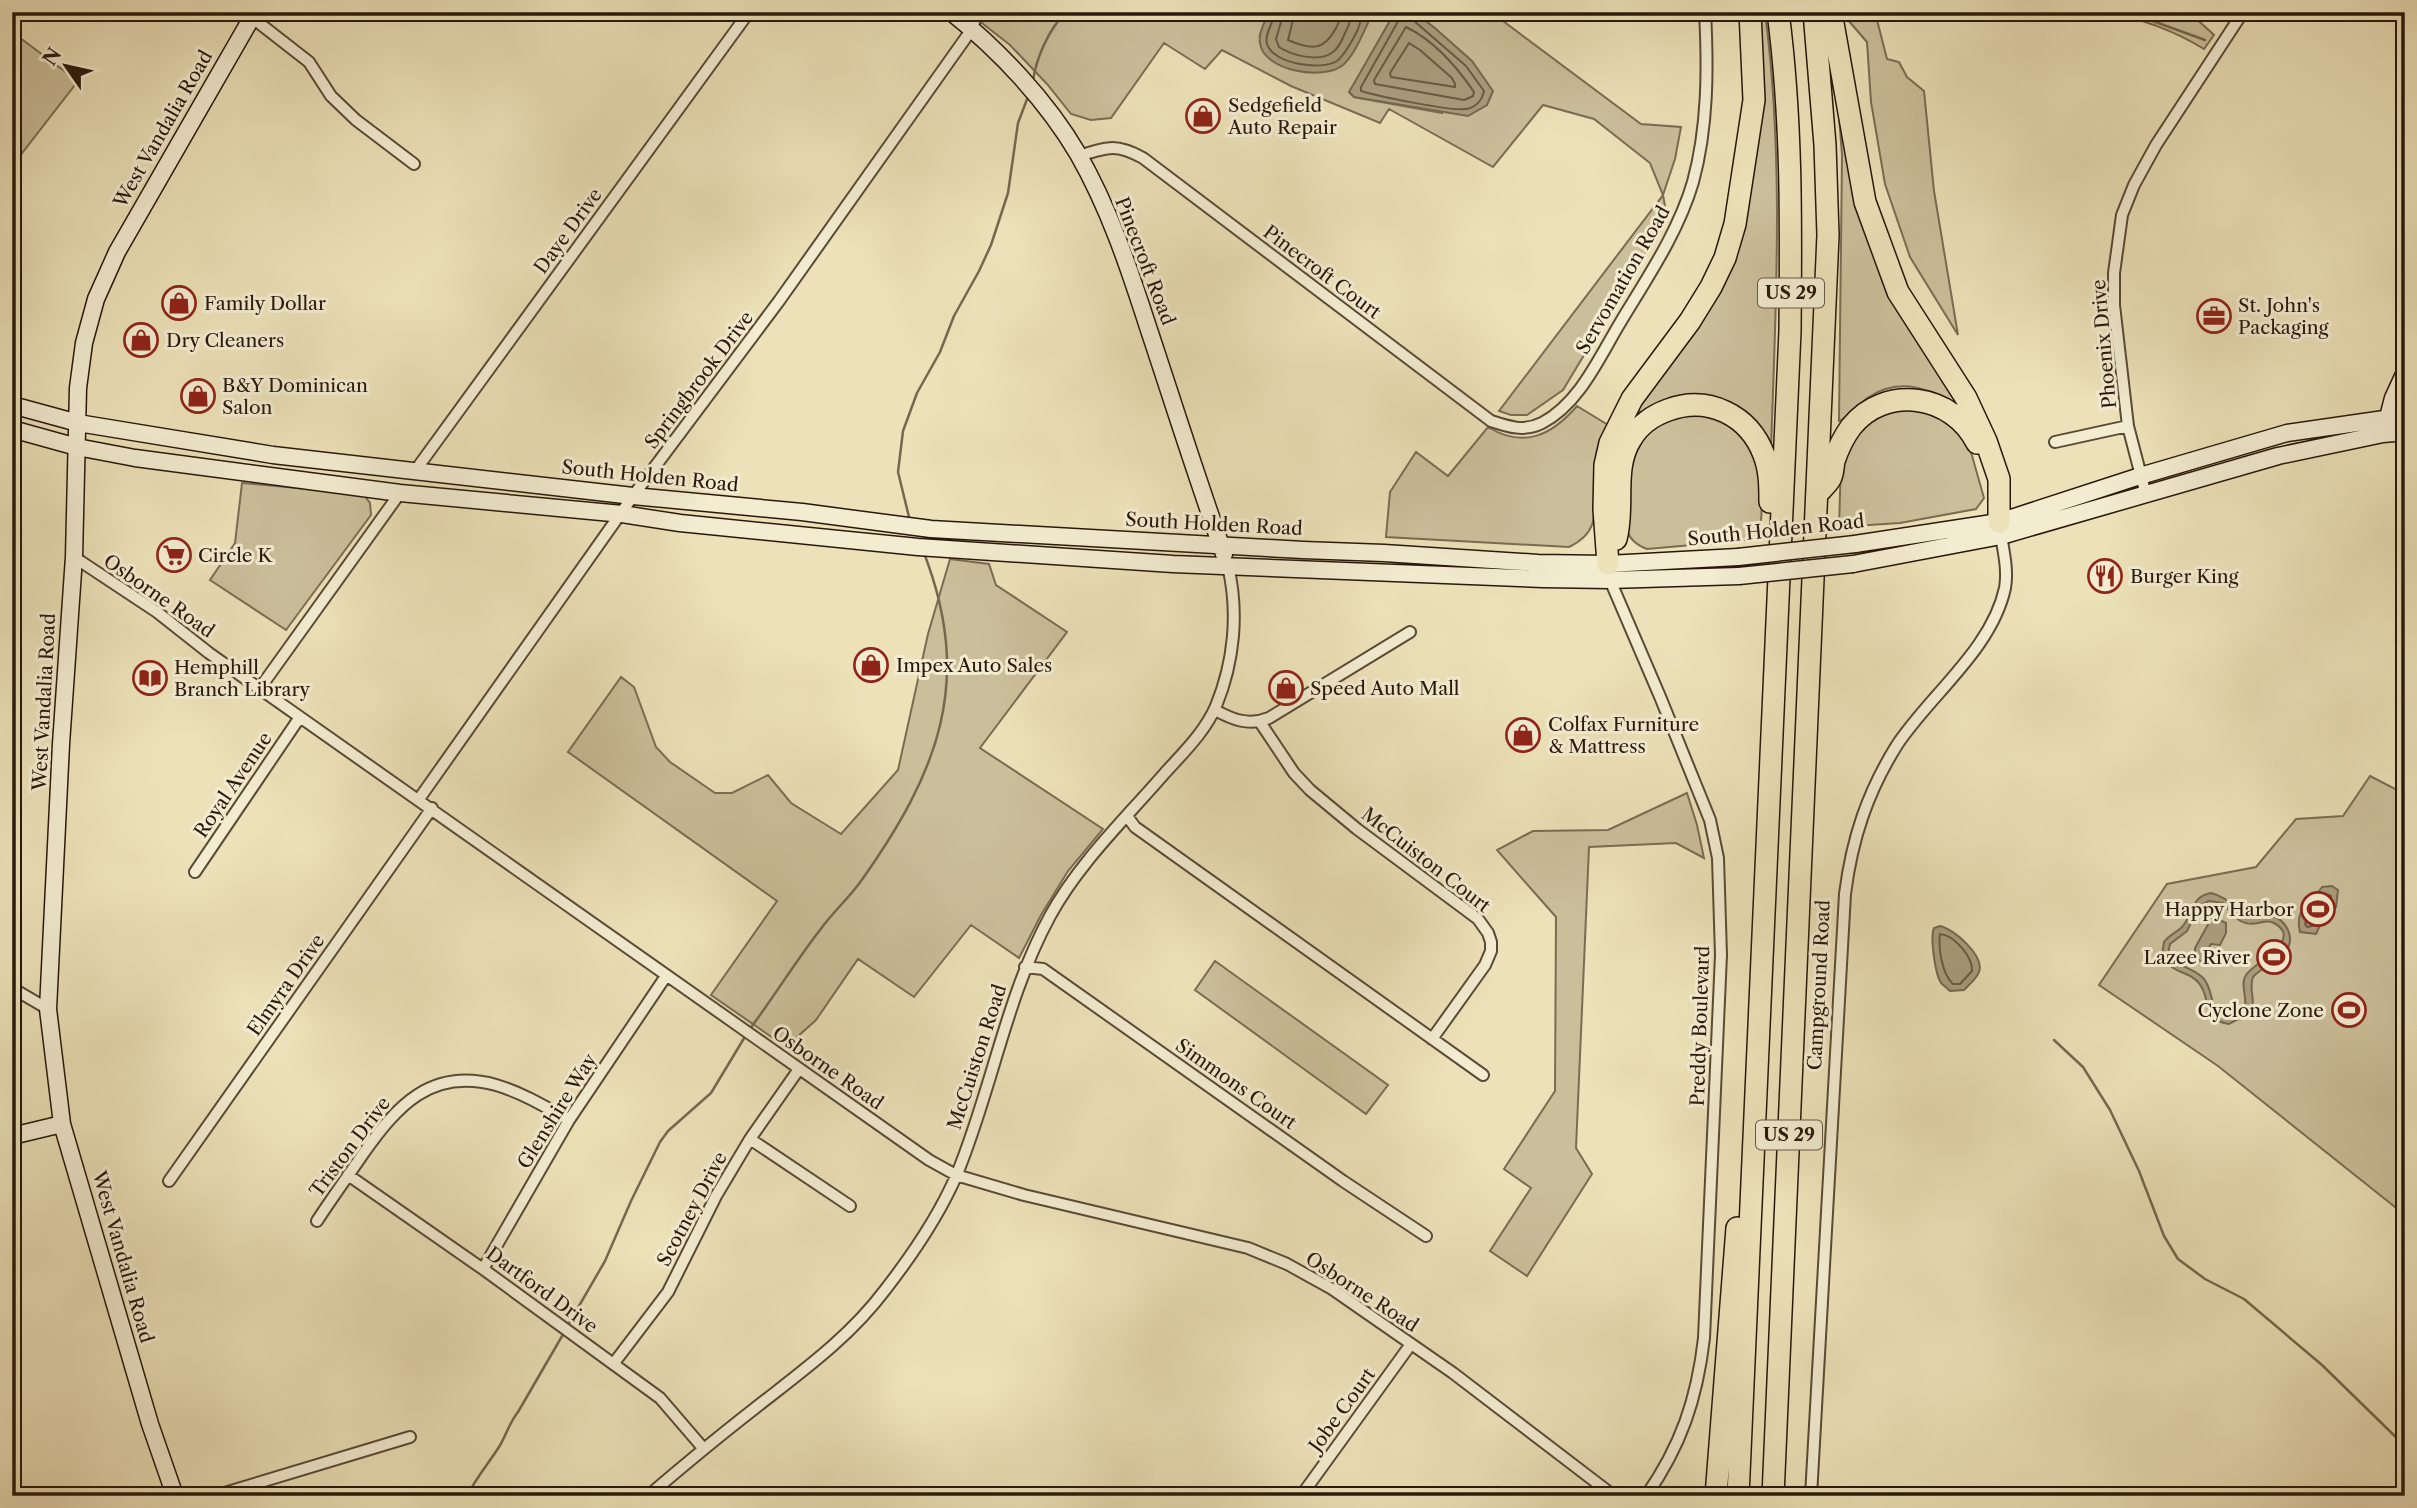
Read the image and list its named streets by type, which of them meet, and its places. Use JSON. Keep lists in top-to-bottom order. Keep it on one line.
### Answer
{"streets":{"highway":["US 29"],"main road":["West Vandalia Road","Pinecroft Road","South Holden Road"],"street":["Daye Drive","Pinecroft Court","Servomation Road","Phoenix Drive","Springbrook Drive","Osborne Road","Royal Avenue","McCuiston Court","Elmyra Drive","Campground Road","Preddy Boulevard","McCuiston Road","Simmons Court","Glenshire Way","Triston Drive","Scotney Drive","Dartford Drive","Jobe Court"]},"crossings":[["West Vandalia Road","South Holden Road"],["West Vandalia Road","Osborne Road"],["Daye Drive","South Holden Road"],["Pinecroft Road","Pinecroft Court"],["Pinecroft Road","Springbrook Drive"],["Pinecroft Road","South Holden Road"],["Pinecroft Road","McCuiston Road"],["Pinecroft Court","Servomation Road"],["Phoenix Drive","South Holden Road"],["Springbrook Drive","South Holden Road"],["Springbrook Drive","Osborne Road"],["South Holden Road","Campground Road"],["South Holden Road","Preddy Boulevard"],["South Holden Road","McCuiston Road"],["Osborne Road","Royal Avenue"],["Osborne Road","Elmyra Drive"],["Osborne Road","McCuiston Road"],["Osborne Road","Glenshire Way"],["Osborne Road","Scotney Drive"],["Osborne Road","Jobe Court"],["McCuiston Road","Simmons Court"],["McCuiston Road","Dartford Drive"],["Glenshire Way","Triston Drive"],["Glenshire Way","Dartford Drive"],["Triston Drive","Dartford Drive"],["Scotney Drive","Dartford Drive"]],"places":{"shop":["Sedgefield Auto Repair","Family Dollar","Dry Cleaners","B&Y Dominican Salon","Impex Auto Sales","Speed Auto Mall","Colfax Furniture & Mattress"],"office":["St. John's Packaging"],"supermarket":["Circle K"],"restaurant":["Burger King"],"library":["Hemphill Branch Library"],"sports":["Happy Harbor","Lazee River","Cyclone Zone"]},"north":"top left"}
